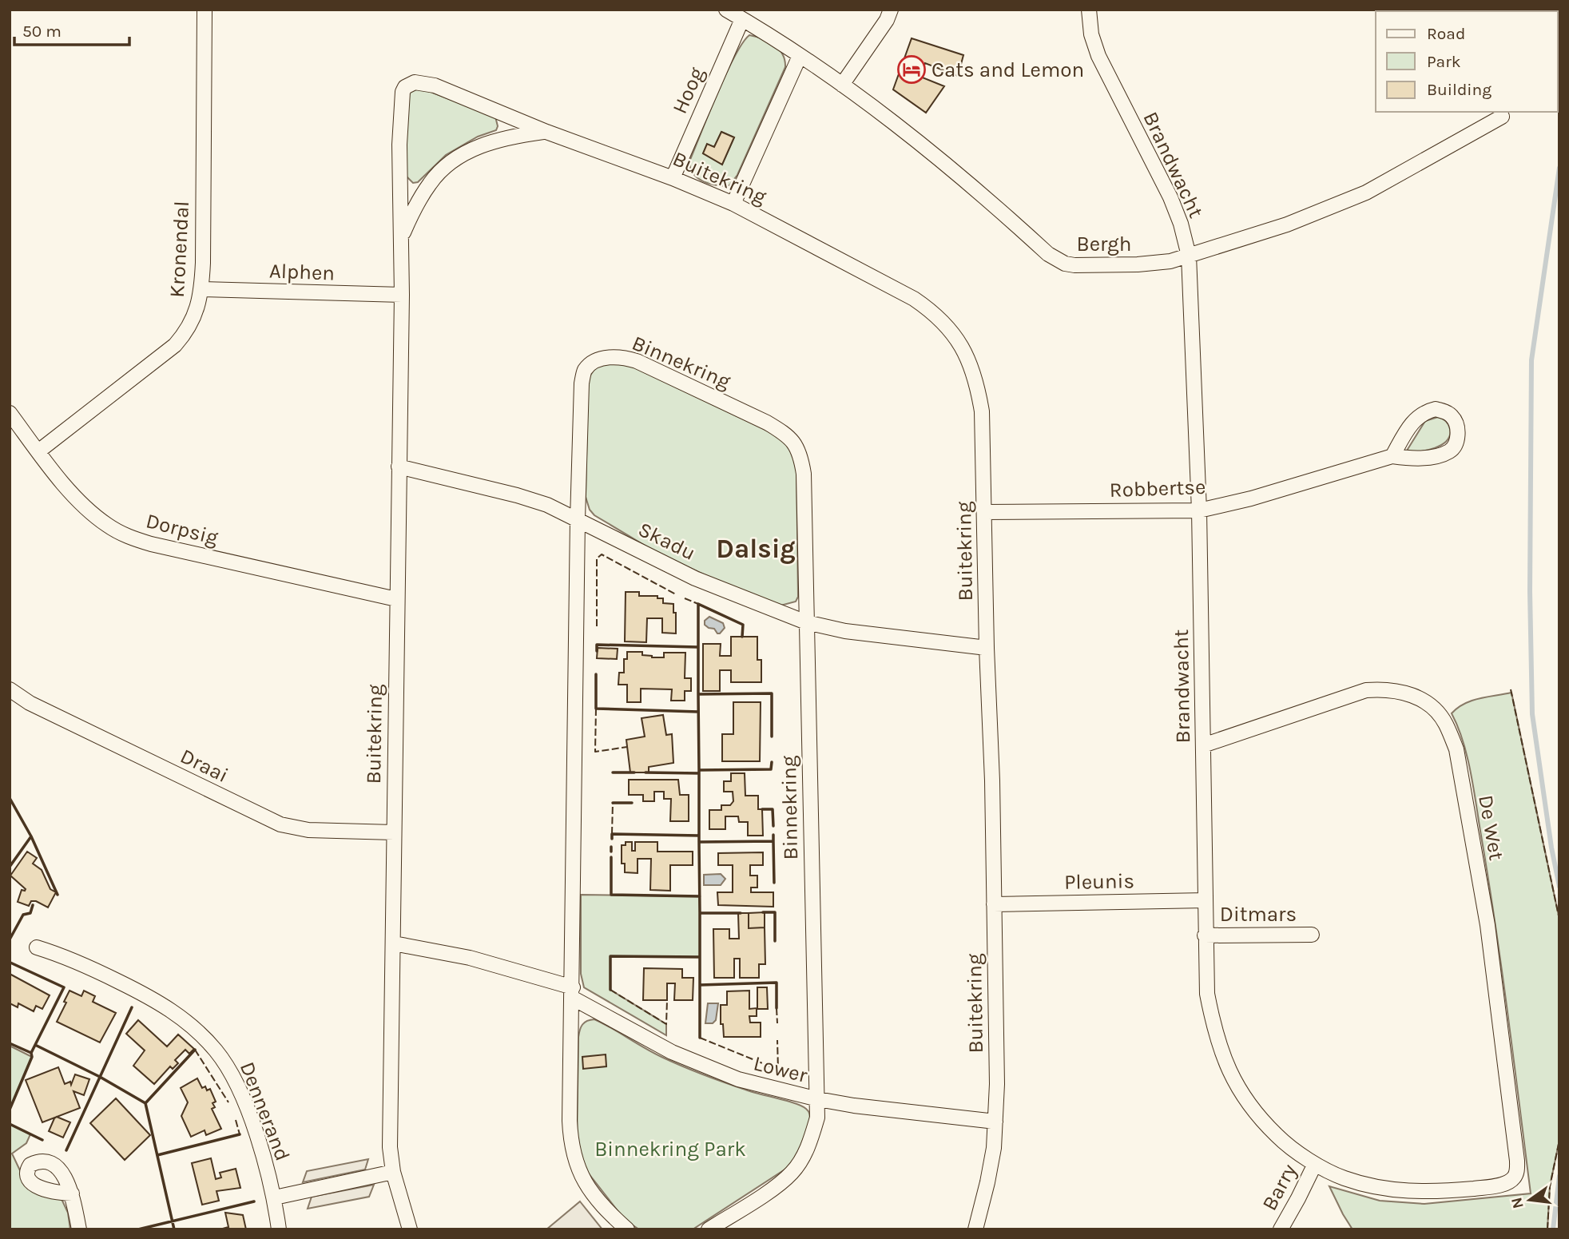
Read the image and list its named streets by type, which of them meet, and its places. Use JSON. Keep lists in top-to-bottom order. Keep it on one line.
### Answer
{"streets":{"street":["Hoog","Brandwacht","Buitekring","Bergh","Kronendal","Alphen","Binnekring","Robbertse","Dorpsig","Skadu","Draai","De Wet","Pleunis","Ditmars","Lower","Dennerand","Barry"]},"crossings":[["Hoog","Buitekring"],["Hoog","Bergh"],["Brandwacht","Bergh"],["Brandwacht","Robbertse"],["Brandwacht","De Wet"],["Brandwacht","Pleunis"],["Brandwacht","Ditmars"],["Brandwacht","Barry"],["Buitekring","Alphen"],["Buitekring","Robbertse"],["Buitekring","Dorpsig"],["Buitekring","Skadu"],["Buitekring","Draai"],["Buitekring","Pleunis"],["Buitekring","Lower"],["Kronendal","Alphen"],["Kronendal","Dorpsig"],["Binnekring","Skadu"],["Binnekring","Lower"]],"districts":["Dalsig"],"parks":["Binnekring Park"],"places":{"hotel":["Cats and Lemon"]},"legend":["Road","Park","Building"],"scale_bar":"50 m","north":"left"}
